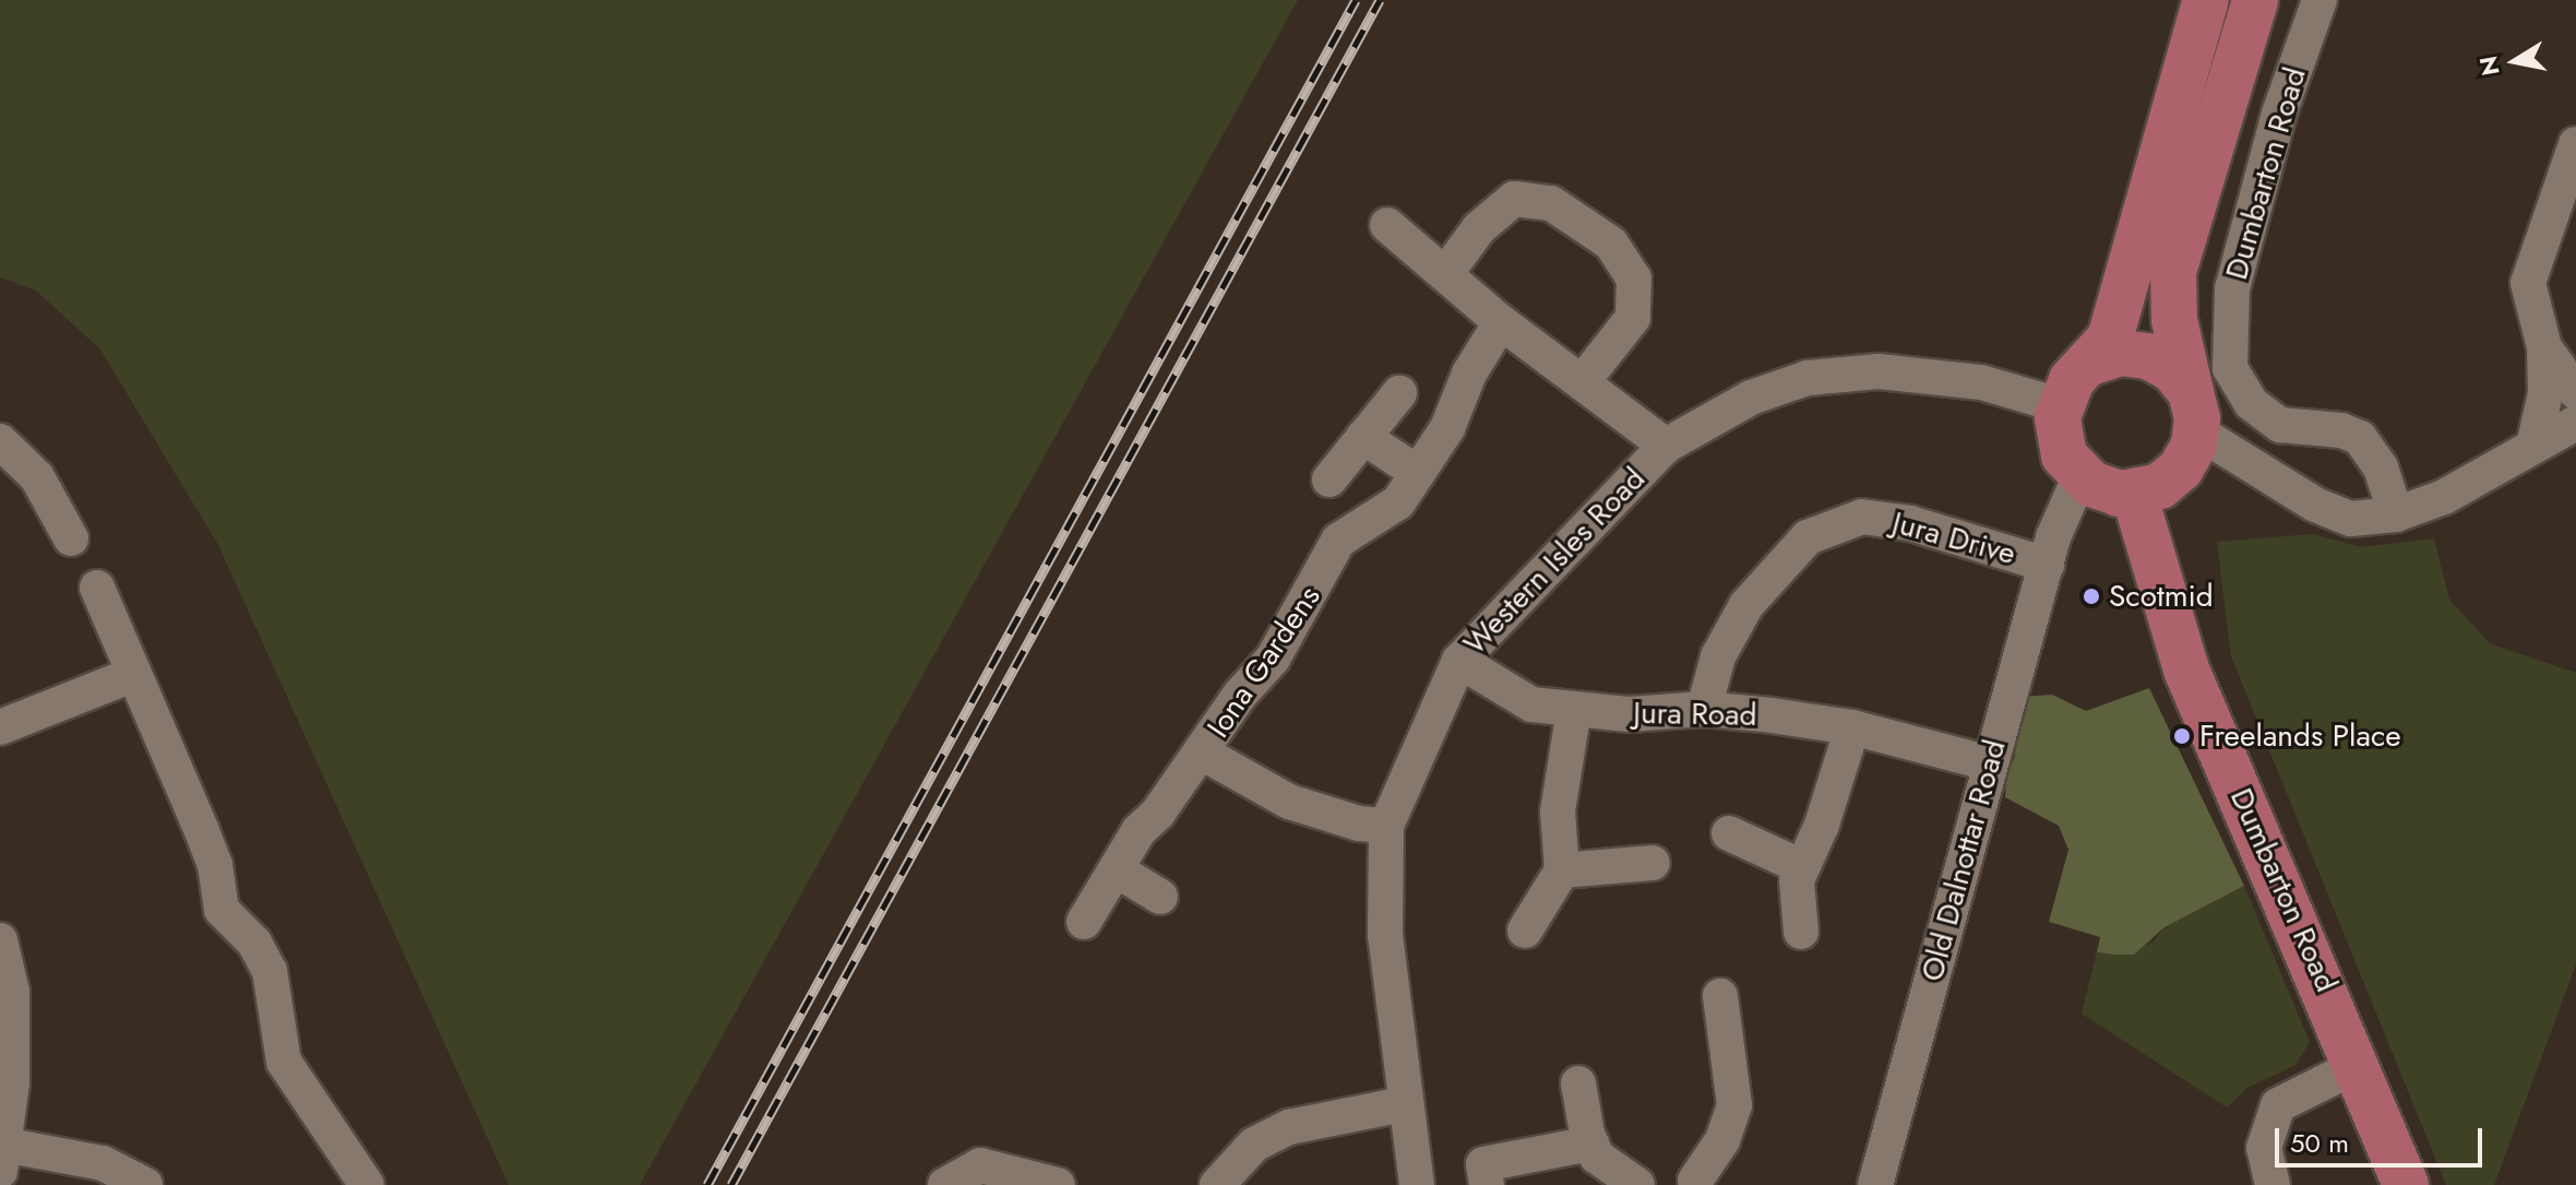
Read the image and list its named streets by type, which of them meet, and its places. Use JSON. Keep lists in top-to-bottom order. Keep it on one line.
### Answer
{"streets":{"main road":["Dumbarton Road"],"street":["Jura Drive","Western Isles Road","Iona Gardens","Jura Road","Old Dalnottar Road"]},"crossings":[["Dumbarton Road","Western Isles Road"],["Dumbarton Road","Old Dalnottar Road"],["Jura Drive","Jura Road"],["Jura Drive","Old Dalnottar Road"],["Western Isles Road","Jura Road"],["Western Isles Road","Old Dalnottar Road"],["Jura Road","Old Dalnottar Road"]],"places":["Scotmid","Freelands Place"],"scale_bar":"50 m","north":"left"}
